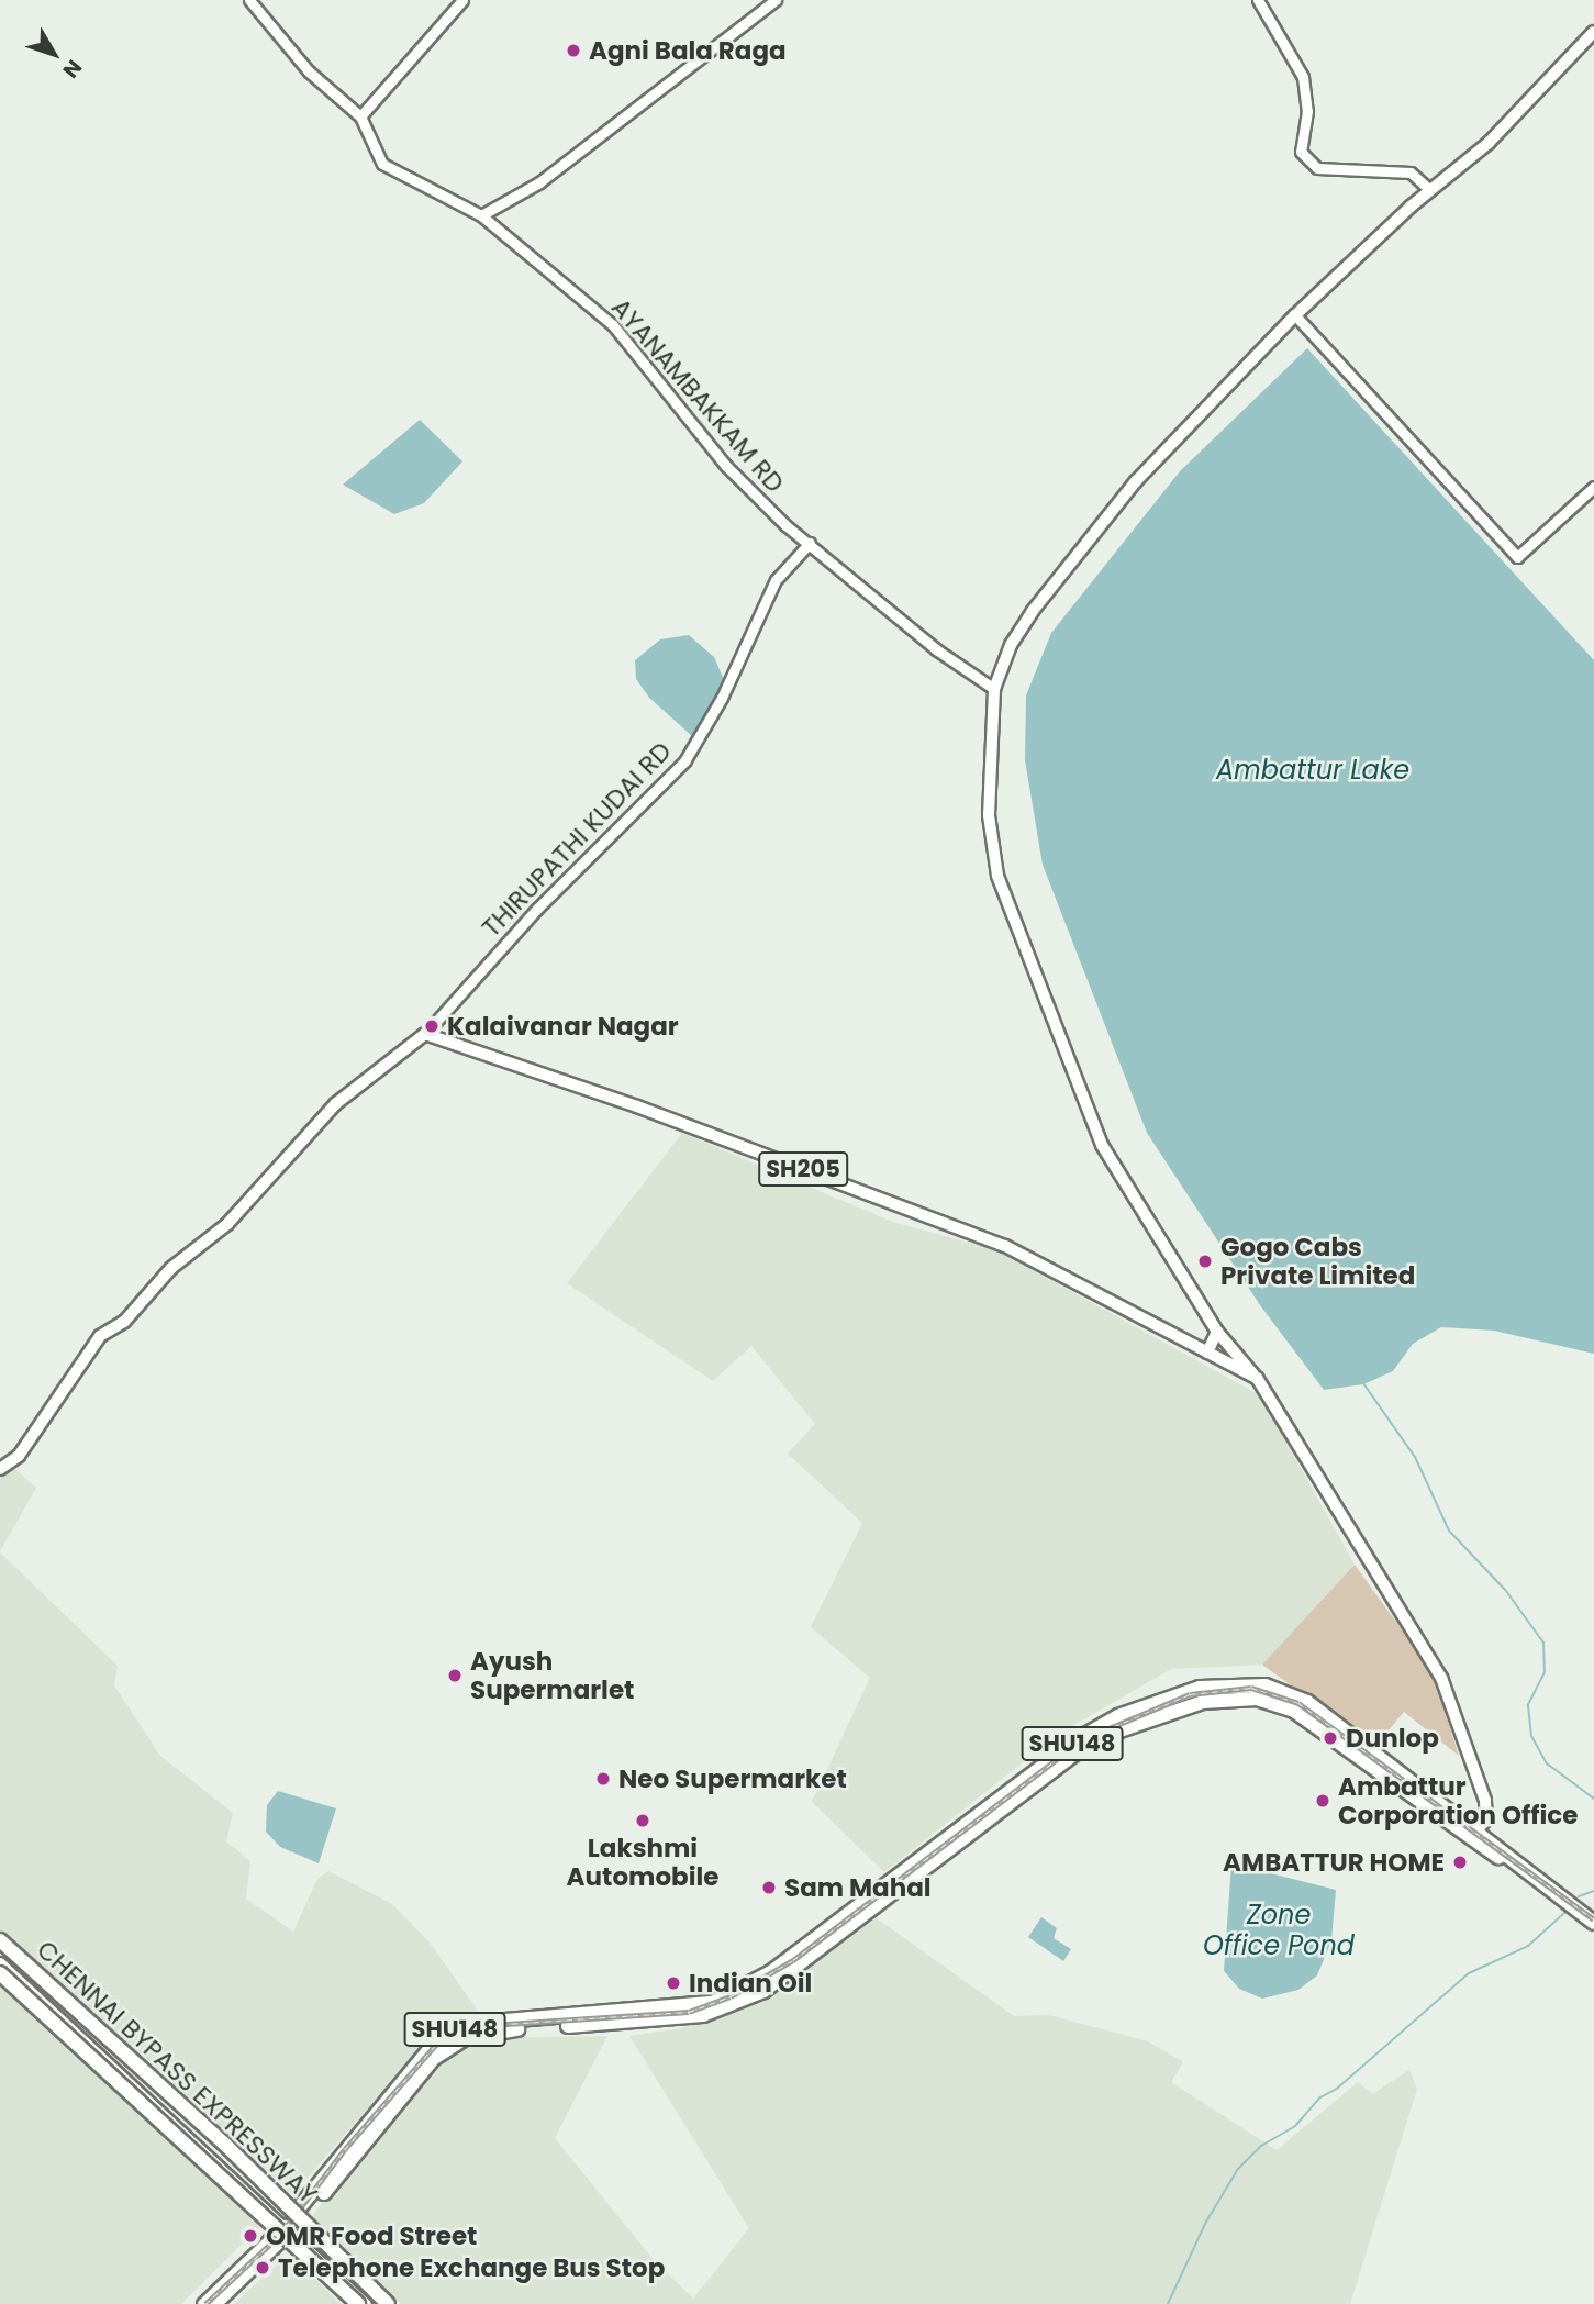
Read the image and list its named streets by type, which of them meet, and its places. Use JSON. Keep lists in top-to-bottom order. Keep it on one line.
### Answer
{"streets":{"highway":["SHU148","CHENNAI BYPASS EXPRESSWAY"],"main road":["SH205"],"street":["AYANAMBAKKAM RD","THIRUPATHI KUDAI RD"]},"crossings":[["AYANAMBAKKAM RD","THIRUPATHI KUDAI RD"],["THIRUPATHI KUDAI RD","SH205"]],"water":["Ambattur Lake","Zone Office Pond"],"places":["Agni Bala Raga","Kalaivanar Nagar","Gogo Cabs Private Limited","Ayush Supermarlet","Dunlop","Neo Supermarket","Ambattur Corporation Office","Lakshmi Automobile","AMBATTUR HOME","Sam Mahal","Indian Oil","OMR Food Street","Telephone Exchange Bus Stop"],"north":"bottom right"}
